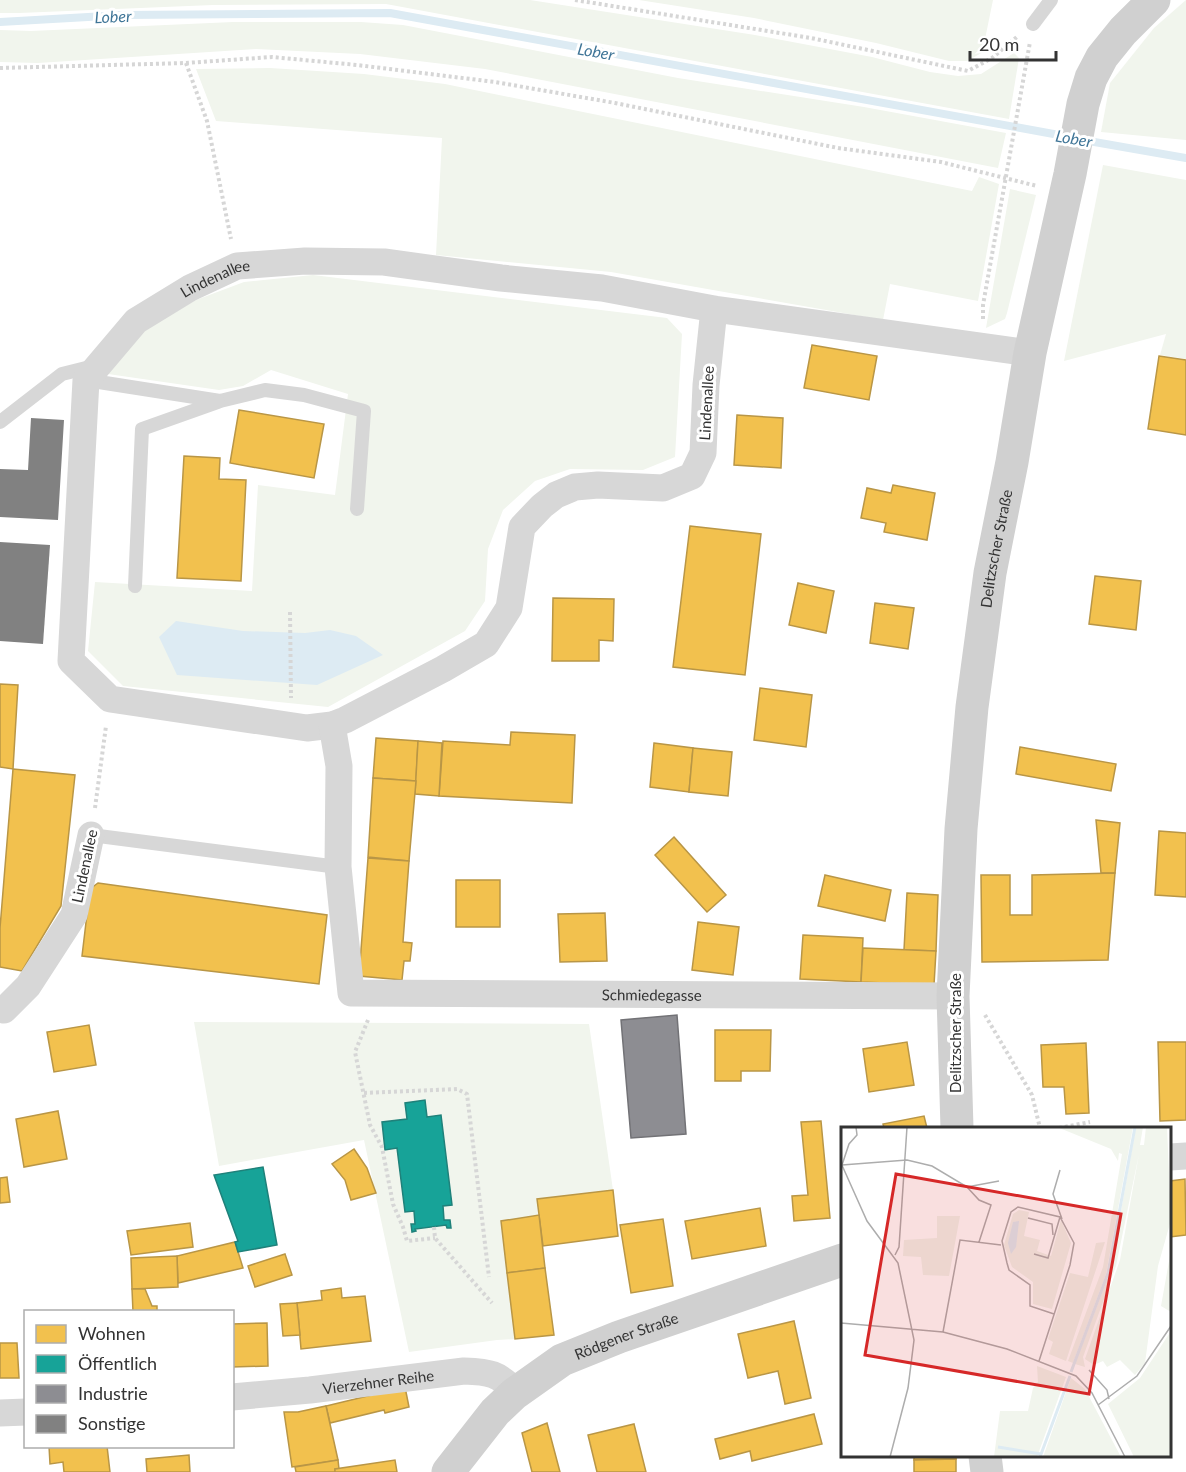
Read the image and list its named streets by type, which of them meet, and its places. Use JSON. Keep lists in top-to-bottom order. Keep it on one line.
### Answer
{"streets":{"street":["Lindenallee","Delitzscher Straße","Schmiedegasse","Rödgener Straße","Vierzehner Reihe"]},"crossings":[["Lindenallee","Delitzscher Straße"],["Delitzscher Straße","Schmiedegasse"],["Rödgener Straße","Vierzehner Reihe"]],"water":["Lober"],"legend":["Wohnen","Öffentlich","Industrie","Sonstige"],"scale_bar":"20 m"}
